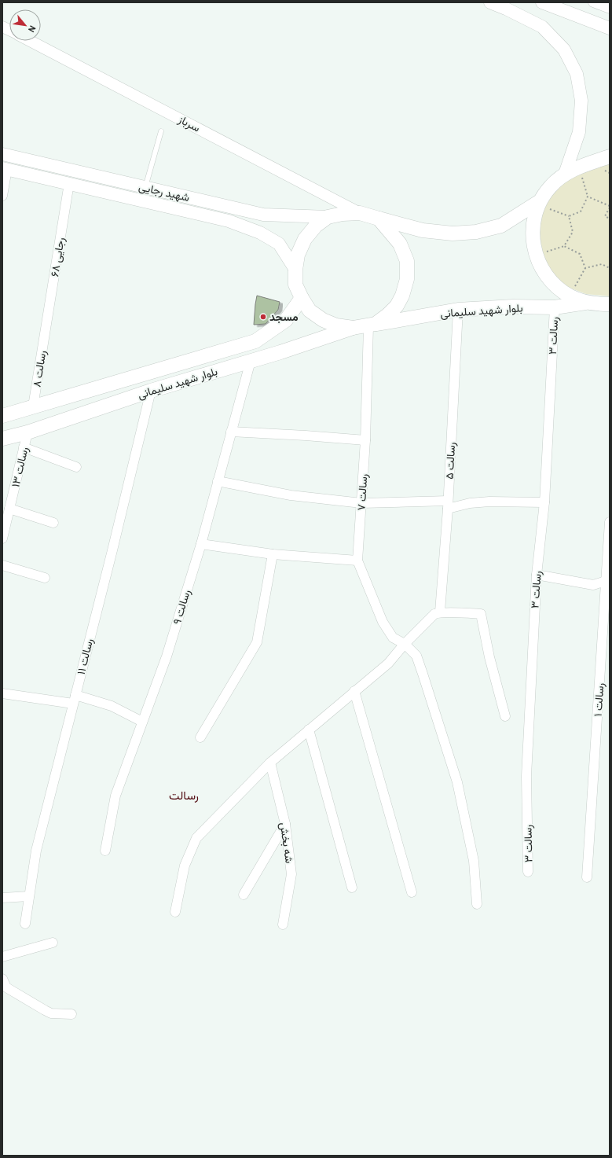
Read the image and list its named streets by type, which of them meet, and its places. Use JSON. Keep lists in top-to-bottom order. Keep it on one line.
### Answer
{"streets":{"main road":["شهید رجایی","بلوار شهید سلیمانی"],"street":["سرباز","رجایی ۶۸","رسالت ۳","رسالت ۸","رسالت ۵","رسالت ۱۳","رسالت ۷","رسالت ۹","رسالت ۱۱","رسالت ۱","شه بخش"]},"crossings":[["شهید رجایی","رجایی ۶۸"],["رجایی ۶۸","رسالت ۸"],["بلوار شهید سلیمانی","رسالت ۳"],["بلوار شهید سلیمانی","رسالت ۸"],["بلوار شهید سلیمانی","رسالت ۵"],["بلوار شهید سلیمانی","رسالت ۱۳"],["بلوار شهید سلیمانی","رسالت ۷"],["بلوار شهید سلیمانی","رسالت ۹"],["بلوار شهید سلیمانی","رسالت ۱۱"]],"districts":["رسالت"],"places":["مسجد"],"north":"bottom right"}
